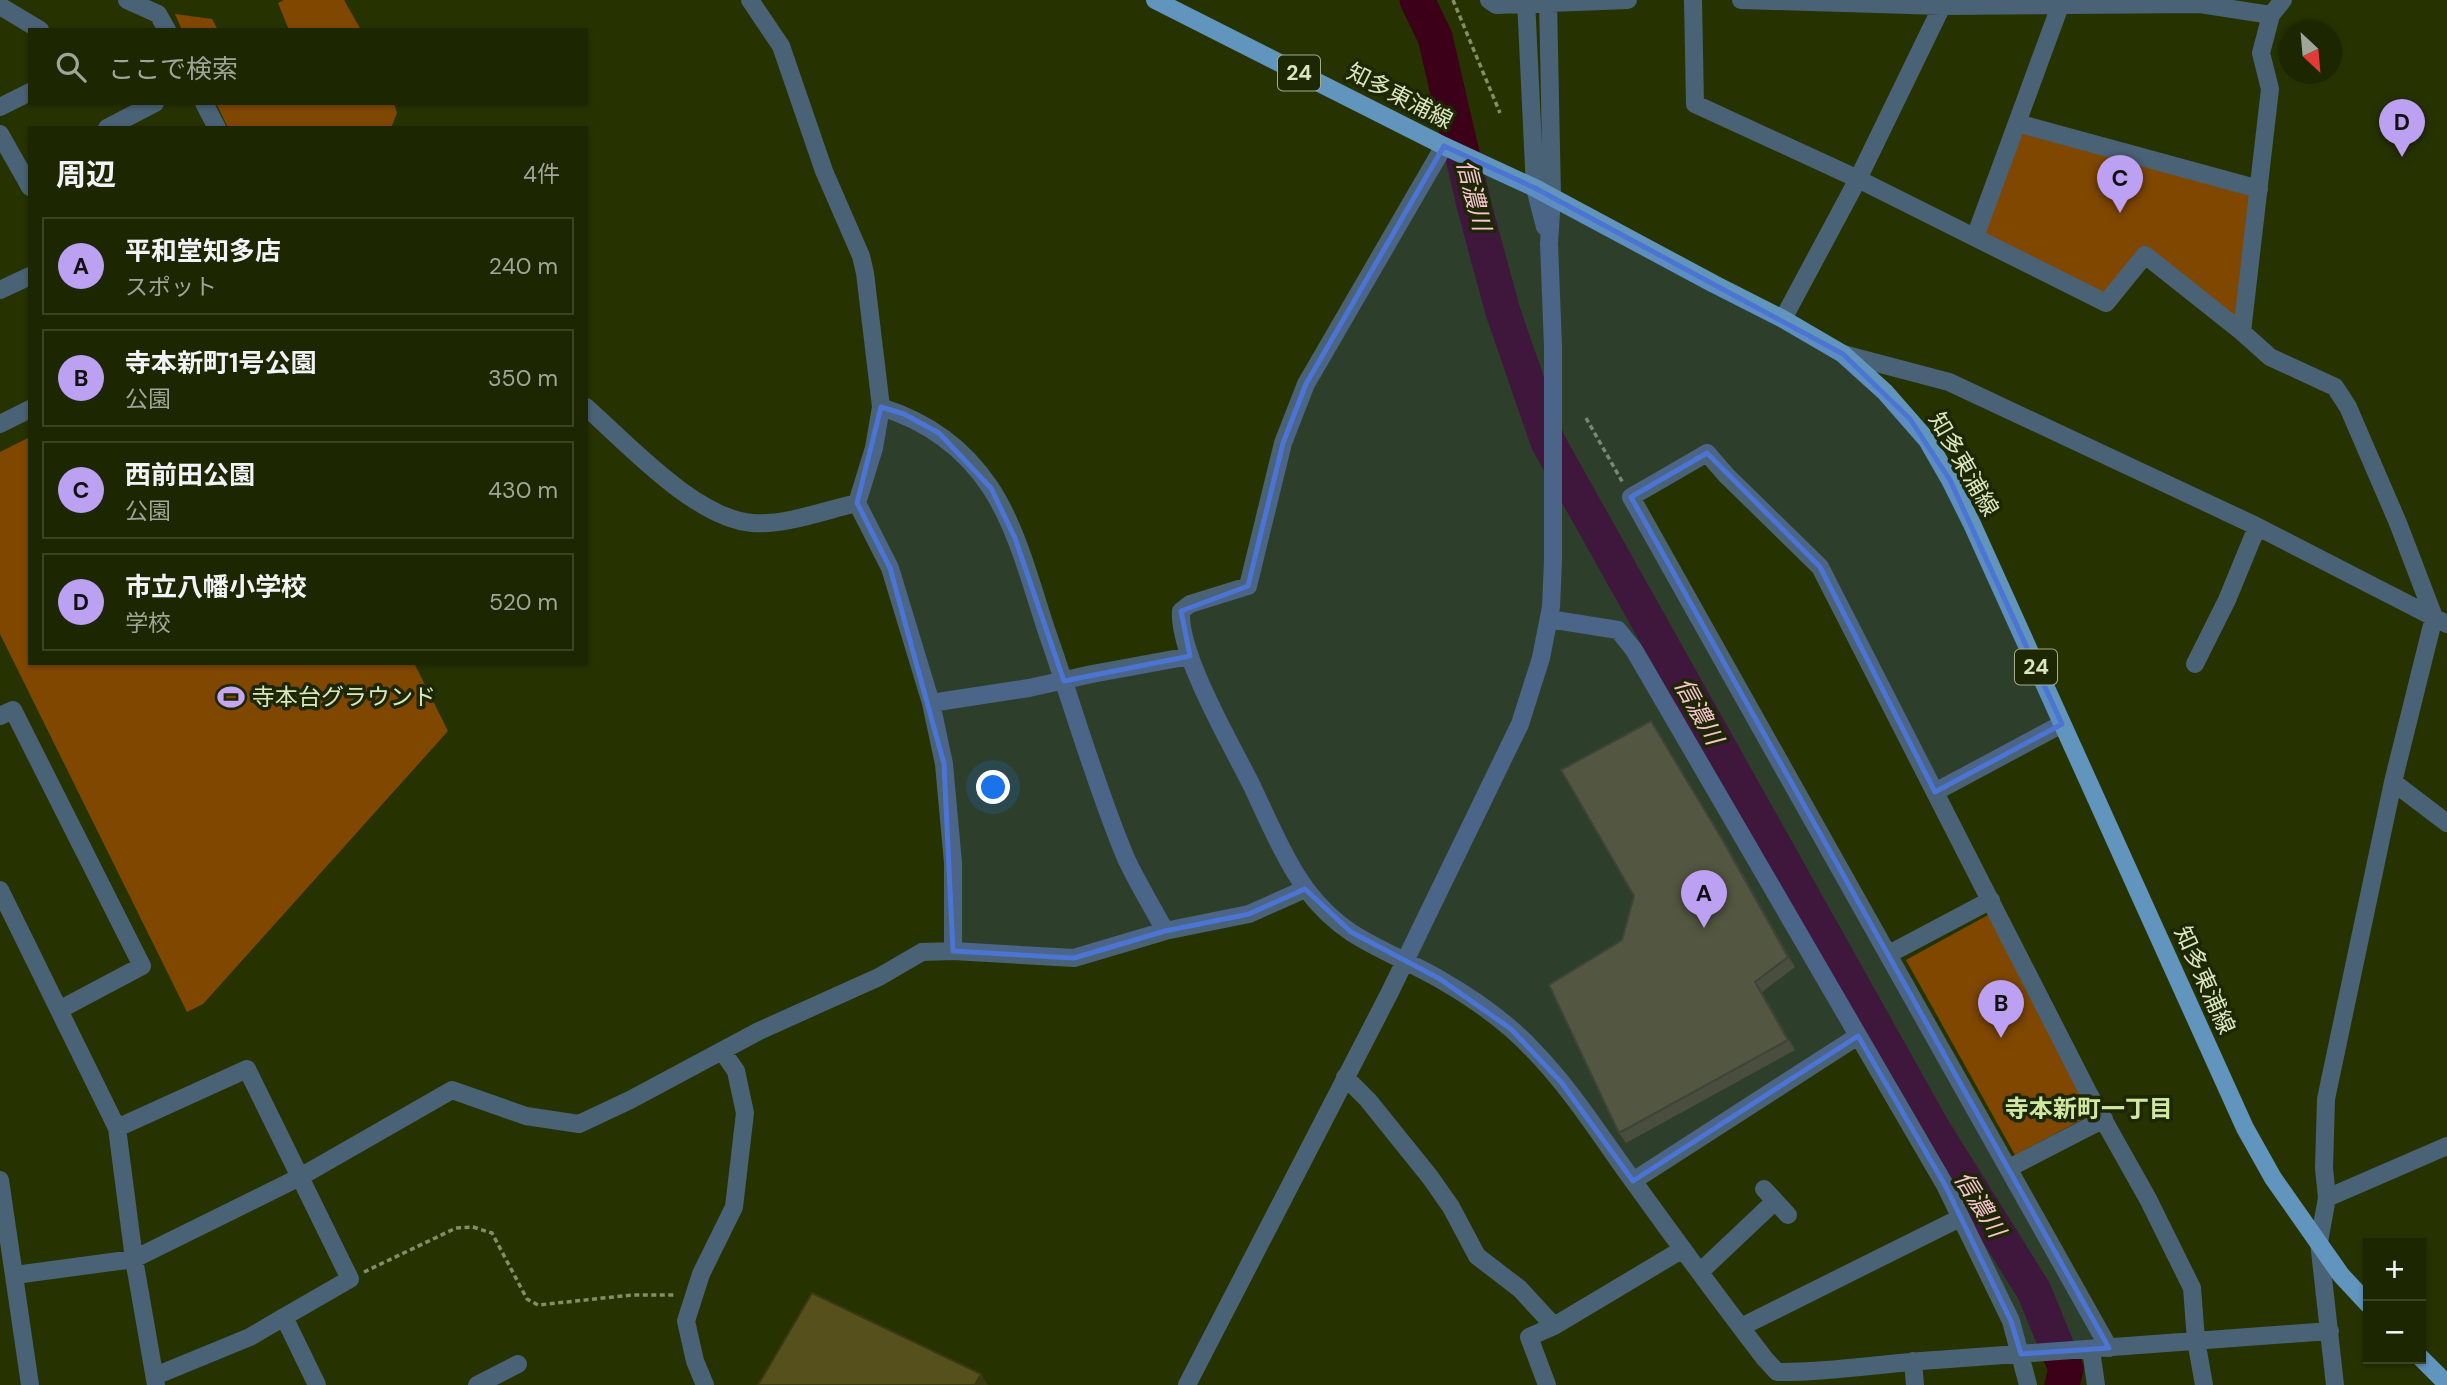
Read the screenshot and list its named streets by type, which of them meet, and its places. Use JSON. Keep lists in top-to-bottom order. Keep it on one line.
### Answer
{"streets":{"main road":["24","知多東浦線"]},"districts":["寺本新町一丁目"],"water":["信濃川"],"places":{"sports":["寺本台グラウンド"]},"north":"bottom right","page":{"search":"ここで検索","pins":["D","C","A","B"],"heading":["周辺","4件"],"list":[{"mark":"A","name":"平和堂知多店","note":"スポット","value":"240 m"},{"mark":"B","name":"寺本新町1号公園","note":"公園","value":"350 m"},{"mark":"C","name":"西前田公園","note":"公園","value":"430 m"},{"mark":"D","name":"市立八幡小学校","note":"学校","value":"520 m"}],"map_buttons":["+","−"]}}
